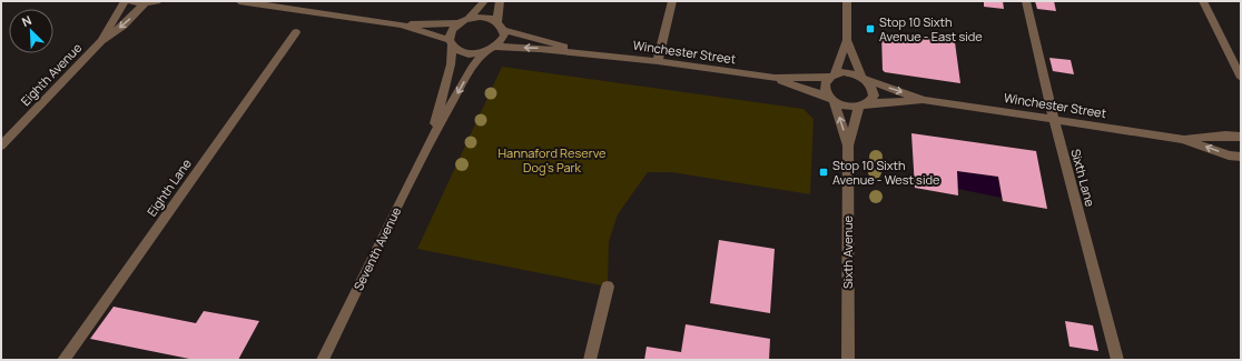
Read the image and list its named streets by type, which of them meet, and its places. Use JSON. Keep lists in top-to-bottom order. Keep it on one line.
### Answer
{"streets":{"street":["Winchester Street","Eighth Avenue","Sixth Lane","Eighth Lane","Seventh Avenue","Sixth Avenue"]},"crossings":[["Winchester Street","Sixth Lane"],["Winchester Street","Seventh Avenue"],["Winchester Street","Sixth Avenue"]],"parks":["Hannaford Reserve Dog's Park"],"places":{"transit":["Stop 10 Sixth Avenue - East side","Stop 10 Sixth Avenue - West side"]},"north":"top left"}
